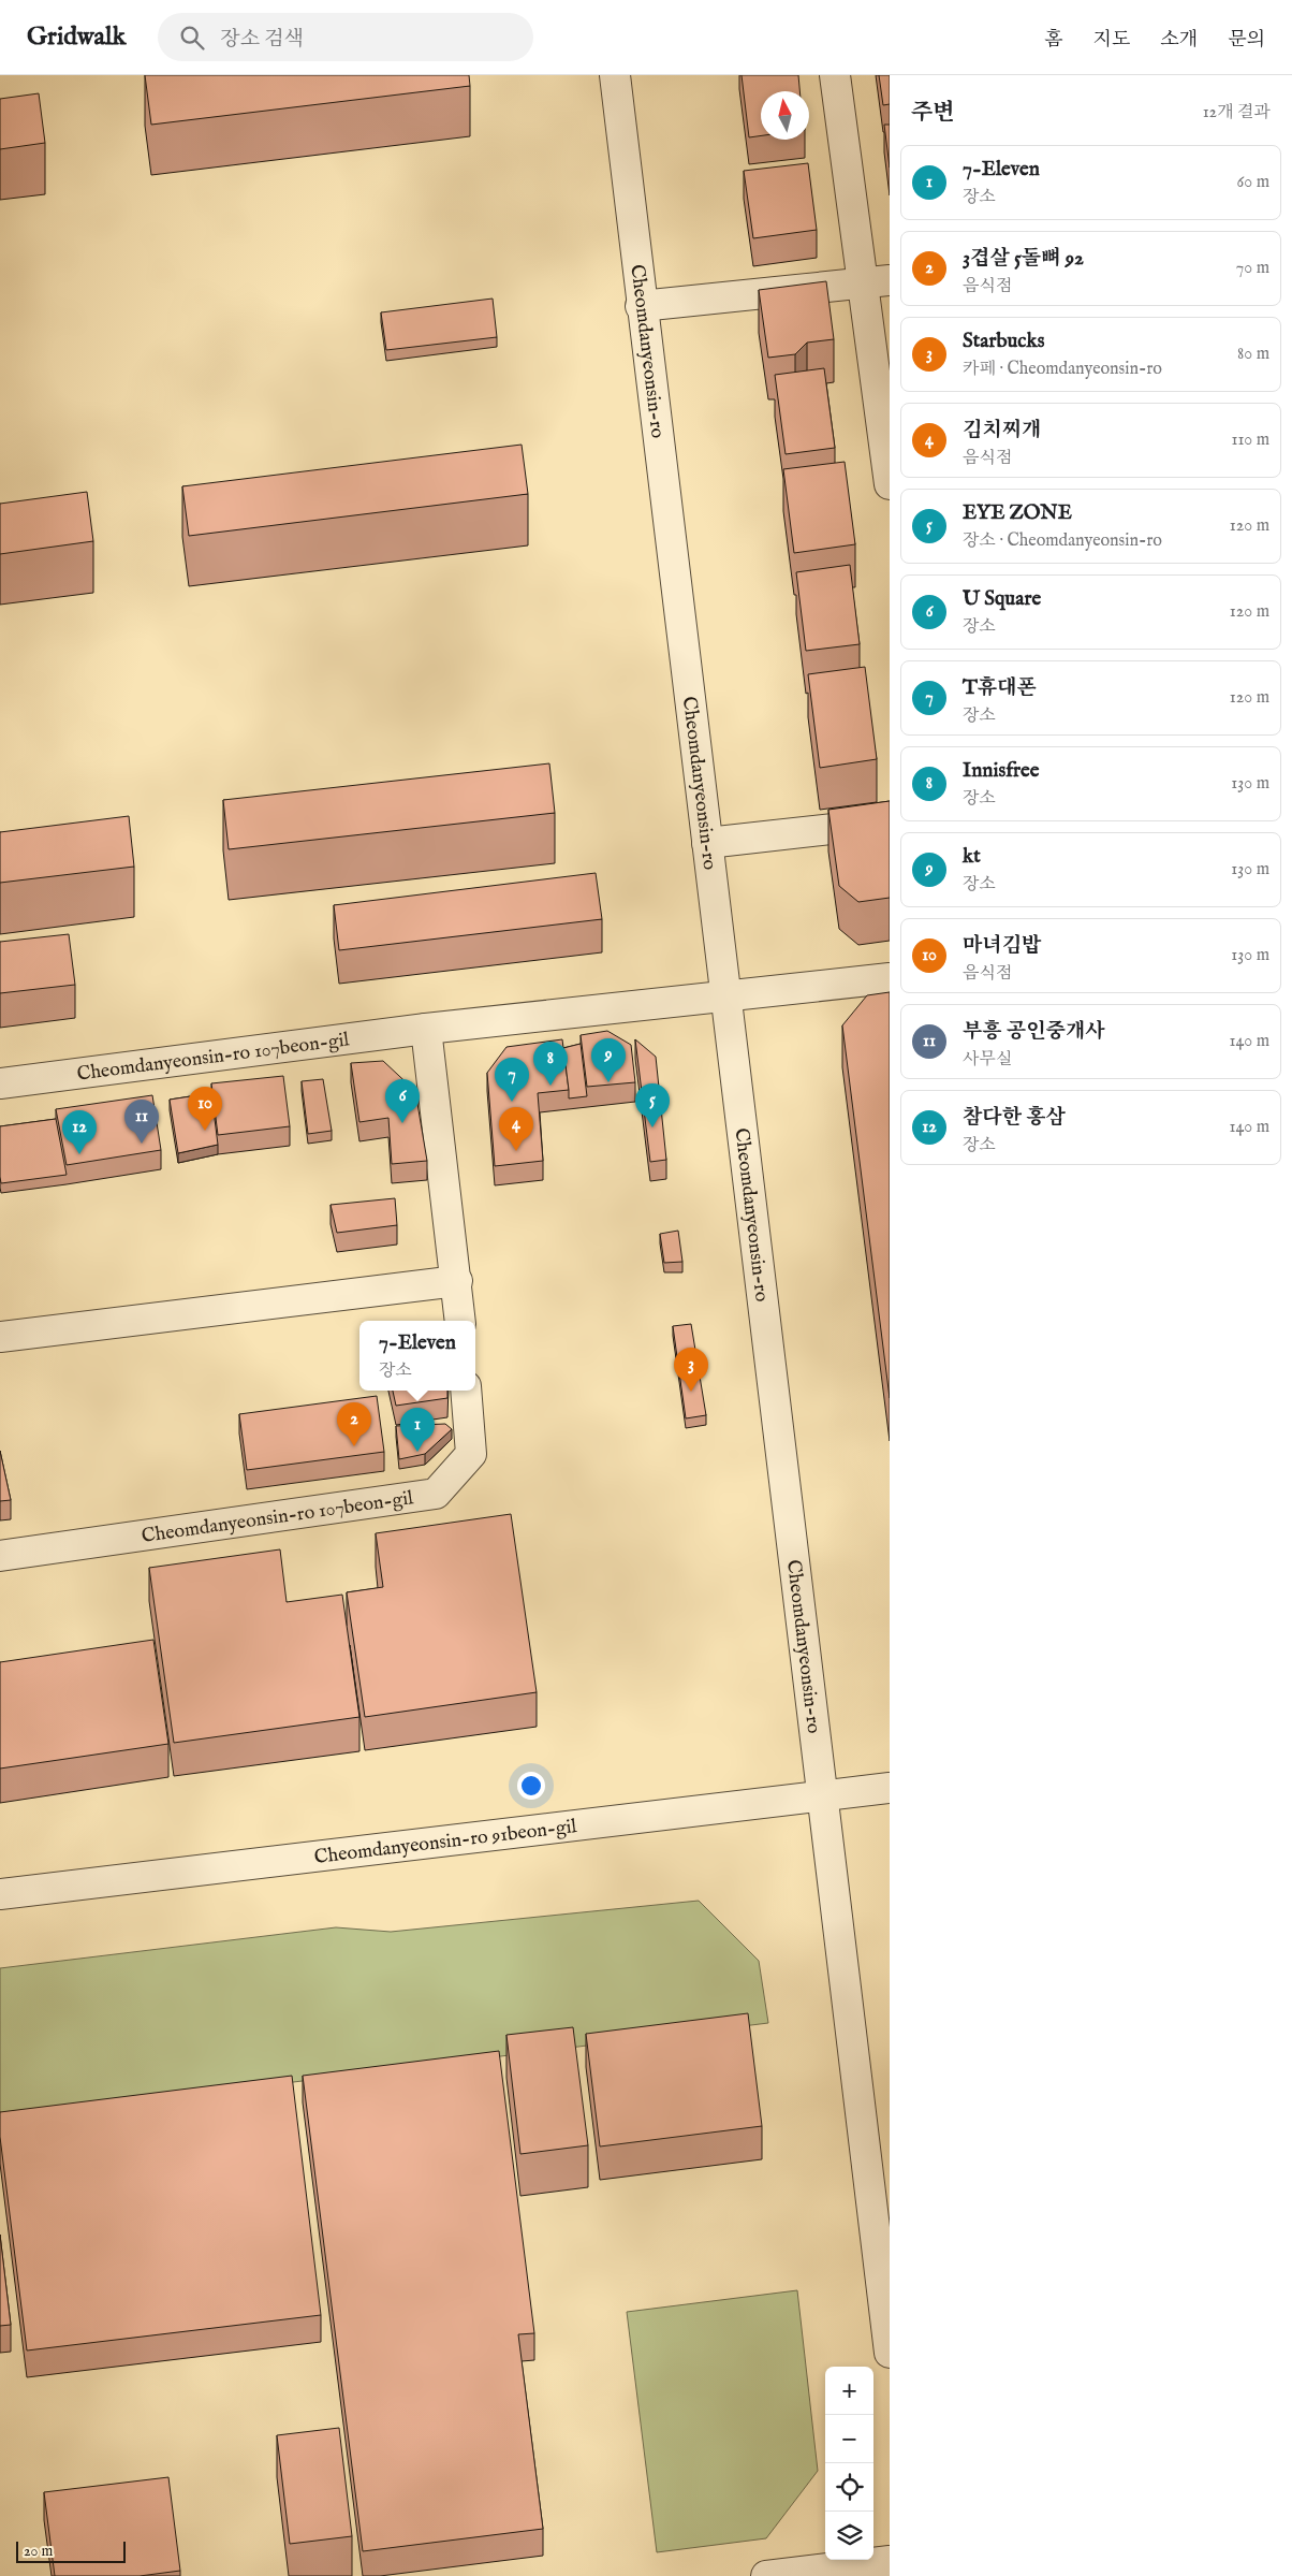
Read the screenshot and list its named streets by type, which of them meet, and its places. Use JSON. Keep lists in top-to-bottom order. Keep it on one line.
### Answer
{"streets":{"street":["Cheomdanyeonsin-ro","Cheomdanyeonsin-ro 107beon-gil","Cheomdanyeonsin-ro 91beon-gil"]},"crossings":[["Cheomdanyeonsin-ro","Cheomdanyeonsin-ro 107beon-gil"],["Cheomdanyeonsin-ro","Cheomdanyeonsin-ro 91beon-gil"]],"scale_bar":"20 m","north":"top","page":{"header":"Gridwalk","search":"장소 검색","nav":["홈","지도","소개","문의"],"heading":["주변","12개 결과"],"list":[{"mark":"1","name":"7-Eleven","note":"장소","value":"60 m"},{"mark":"2","name":"3겹살 5돌뼈 92","note":"음식점","value":"70 m"},{"mark":"3","name":"Starbucks","note":"카페 · Cheomdanyeonsin-ro","value":"80 m"},{"mark":"4","name":"김치찌개","note":"음식점","value":"110 m"},{"mark":"5","name":"EYE ZONE","note":"장소 · Cheomdanyeonsin-ro","value":"120 m"},{"mark":"6","name":"U Square","note":"장소","value":"120 m"},{"mark":"7","name":"T휴대폰","note":"장소","value":"120 m"},{"mark":"8","name":"Innisfree","note":"장소","value":"130 m"},{"mark":"9","name":"kt","note":"장소","value":"130 m"},{"mark":"10","name":"마녀김밥","note":"음식점","value":"130 m"},{"mark":"11","name":"부흥 공인중개사","note":"사무실","value":"140 m"},{"mark":"12","name":"참다한 홍삼","note":"장소","value":"140 m"}],"pins":["9","8","7","6","5","10","11","4","12","3","2","1"],"popup":["7-Eleven","장소"],"map_buttons":["+","−"],"scale":"20 m"}}
